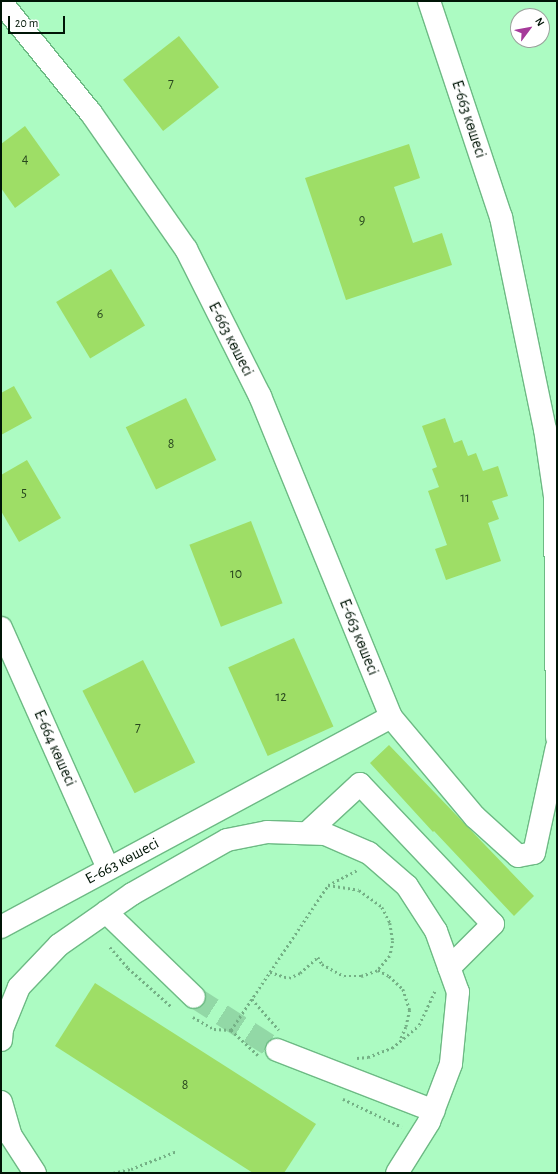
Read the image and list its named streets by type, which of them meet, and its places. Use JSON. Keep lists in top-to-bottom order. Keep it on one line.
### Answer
{"streets":{"street":["Е-663 көшесі","Е-664 көшесі"]},"crossings":[["Е-663 көшесі","Е-664 көшесі"]],"house_numbers":["7","4","9","6","8","5","11","10","12","7","8"],"scale_bar":"20 m","north":"top right"}
